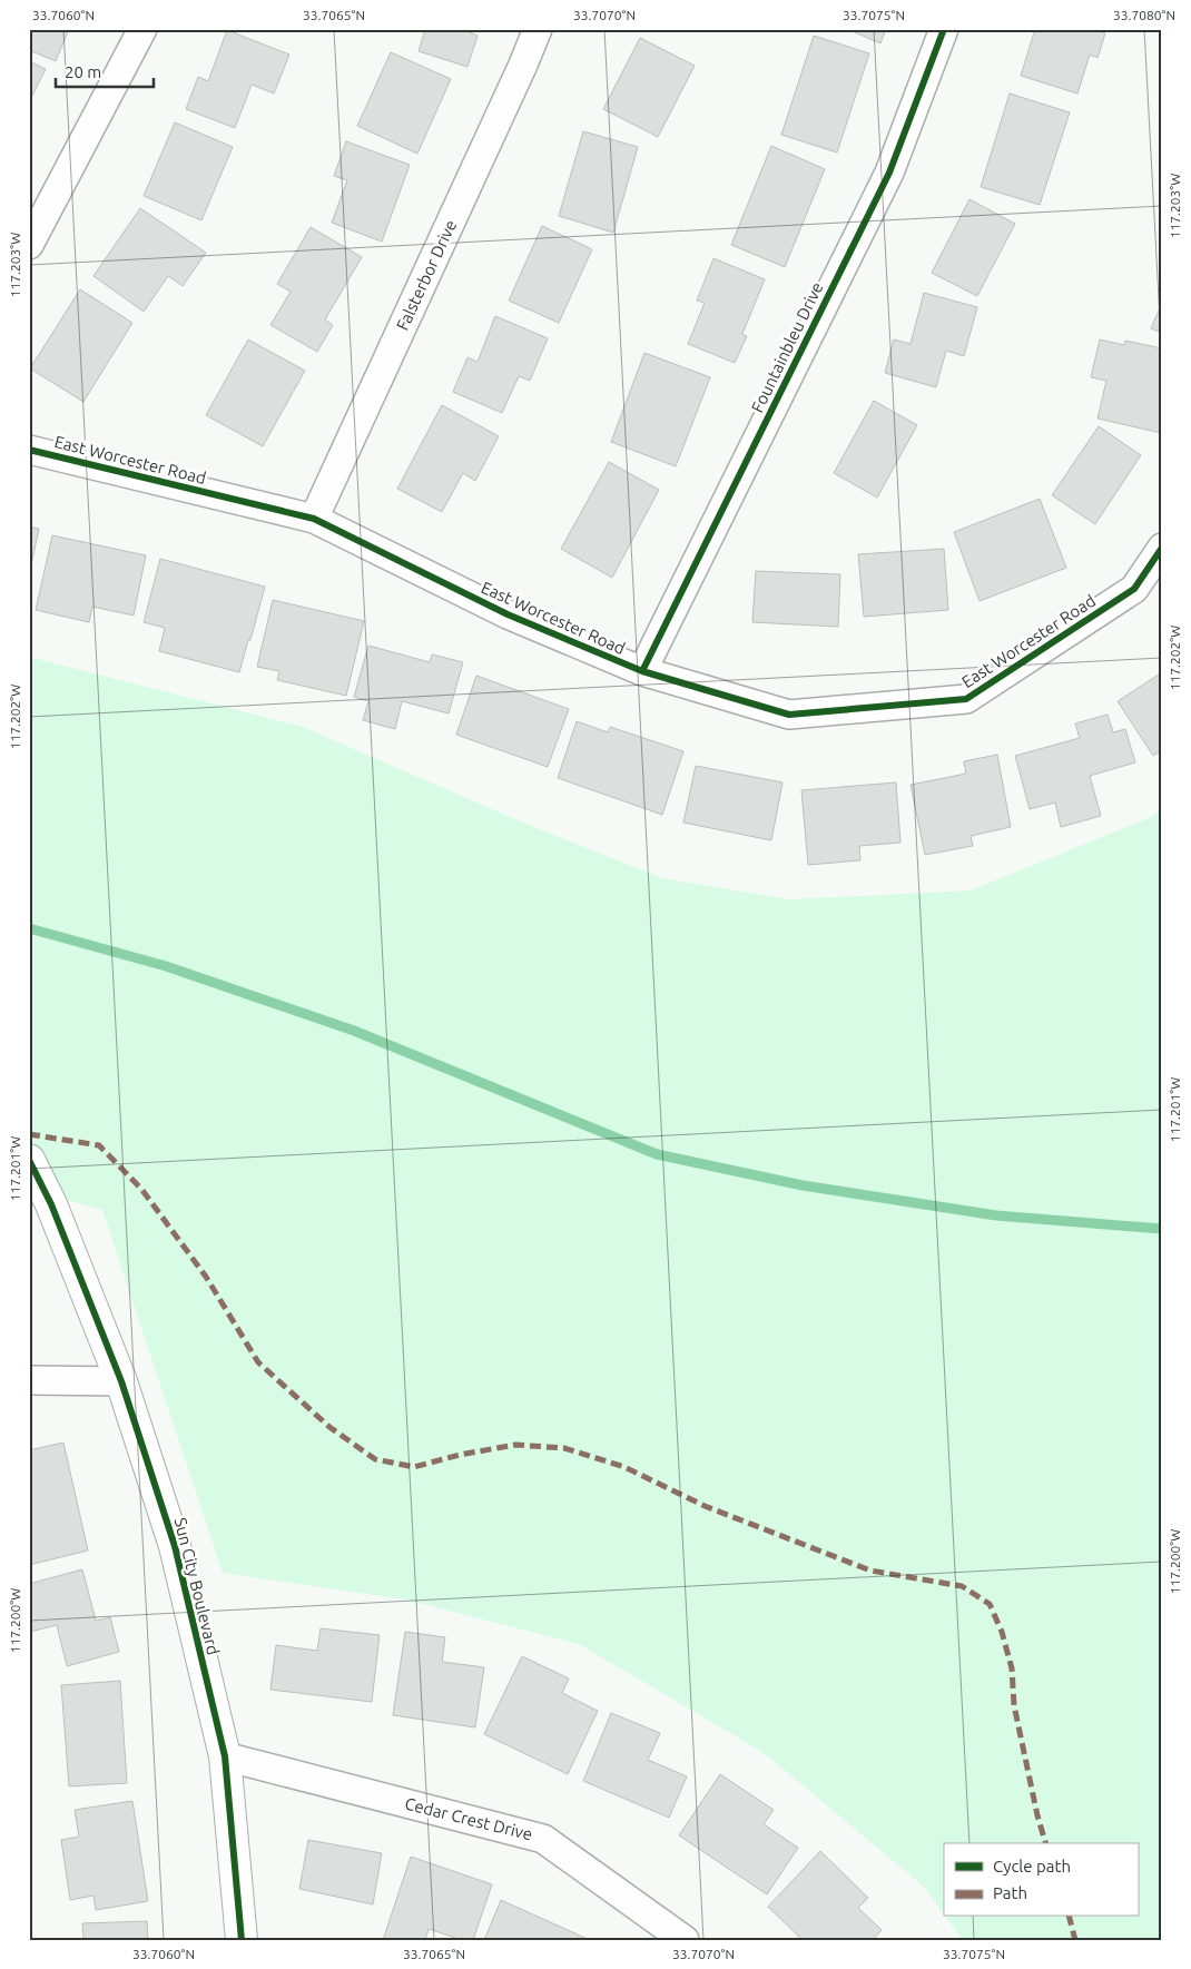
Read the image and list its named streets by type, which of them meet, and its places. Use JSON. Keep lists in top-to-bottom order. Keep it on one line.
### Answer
{"streets":{"street":["Falsterbor Drive","Fountainbleu Drive","East Worcester Road","Sun City Boulevard","Cedar Crest Drive"]},"crossings":[["Falsterbor Drive","East Worcester Road"],["Fountainbleu Drive","East Worcester Road"],["Sun City Boulevard","Cedar Crest Drive"]],"legend":["Cycle path","Path"],"scale_bar":"20 m","coordinates":["33.7060°N","33.7065°N","33.7070°N","33.7075°N","33.7080°N","117.203°W","117.202°W","117.201°W","117.200°W"]}
